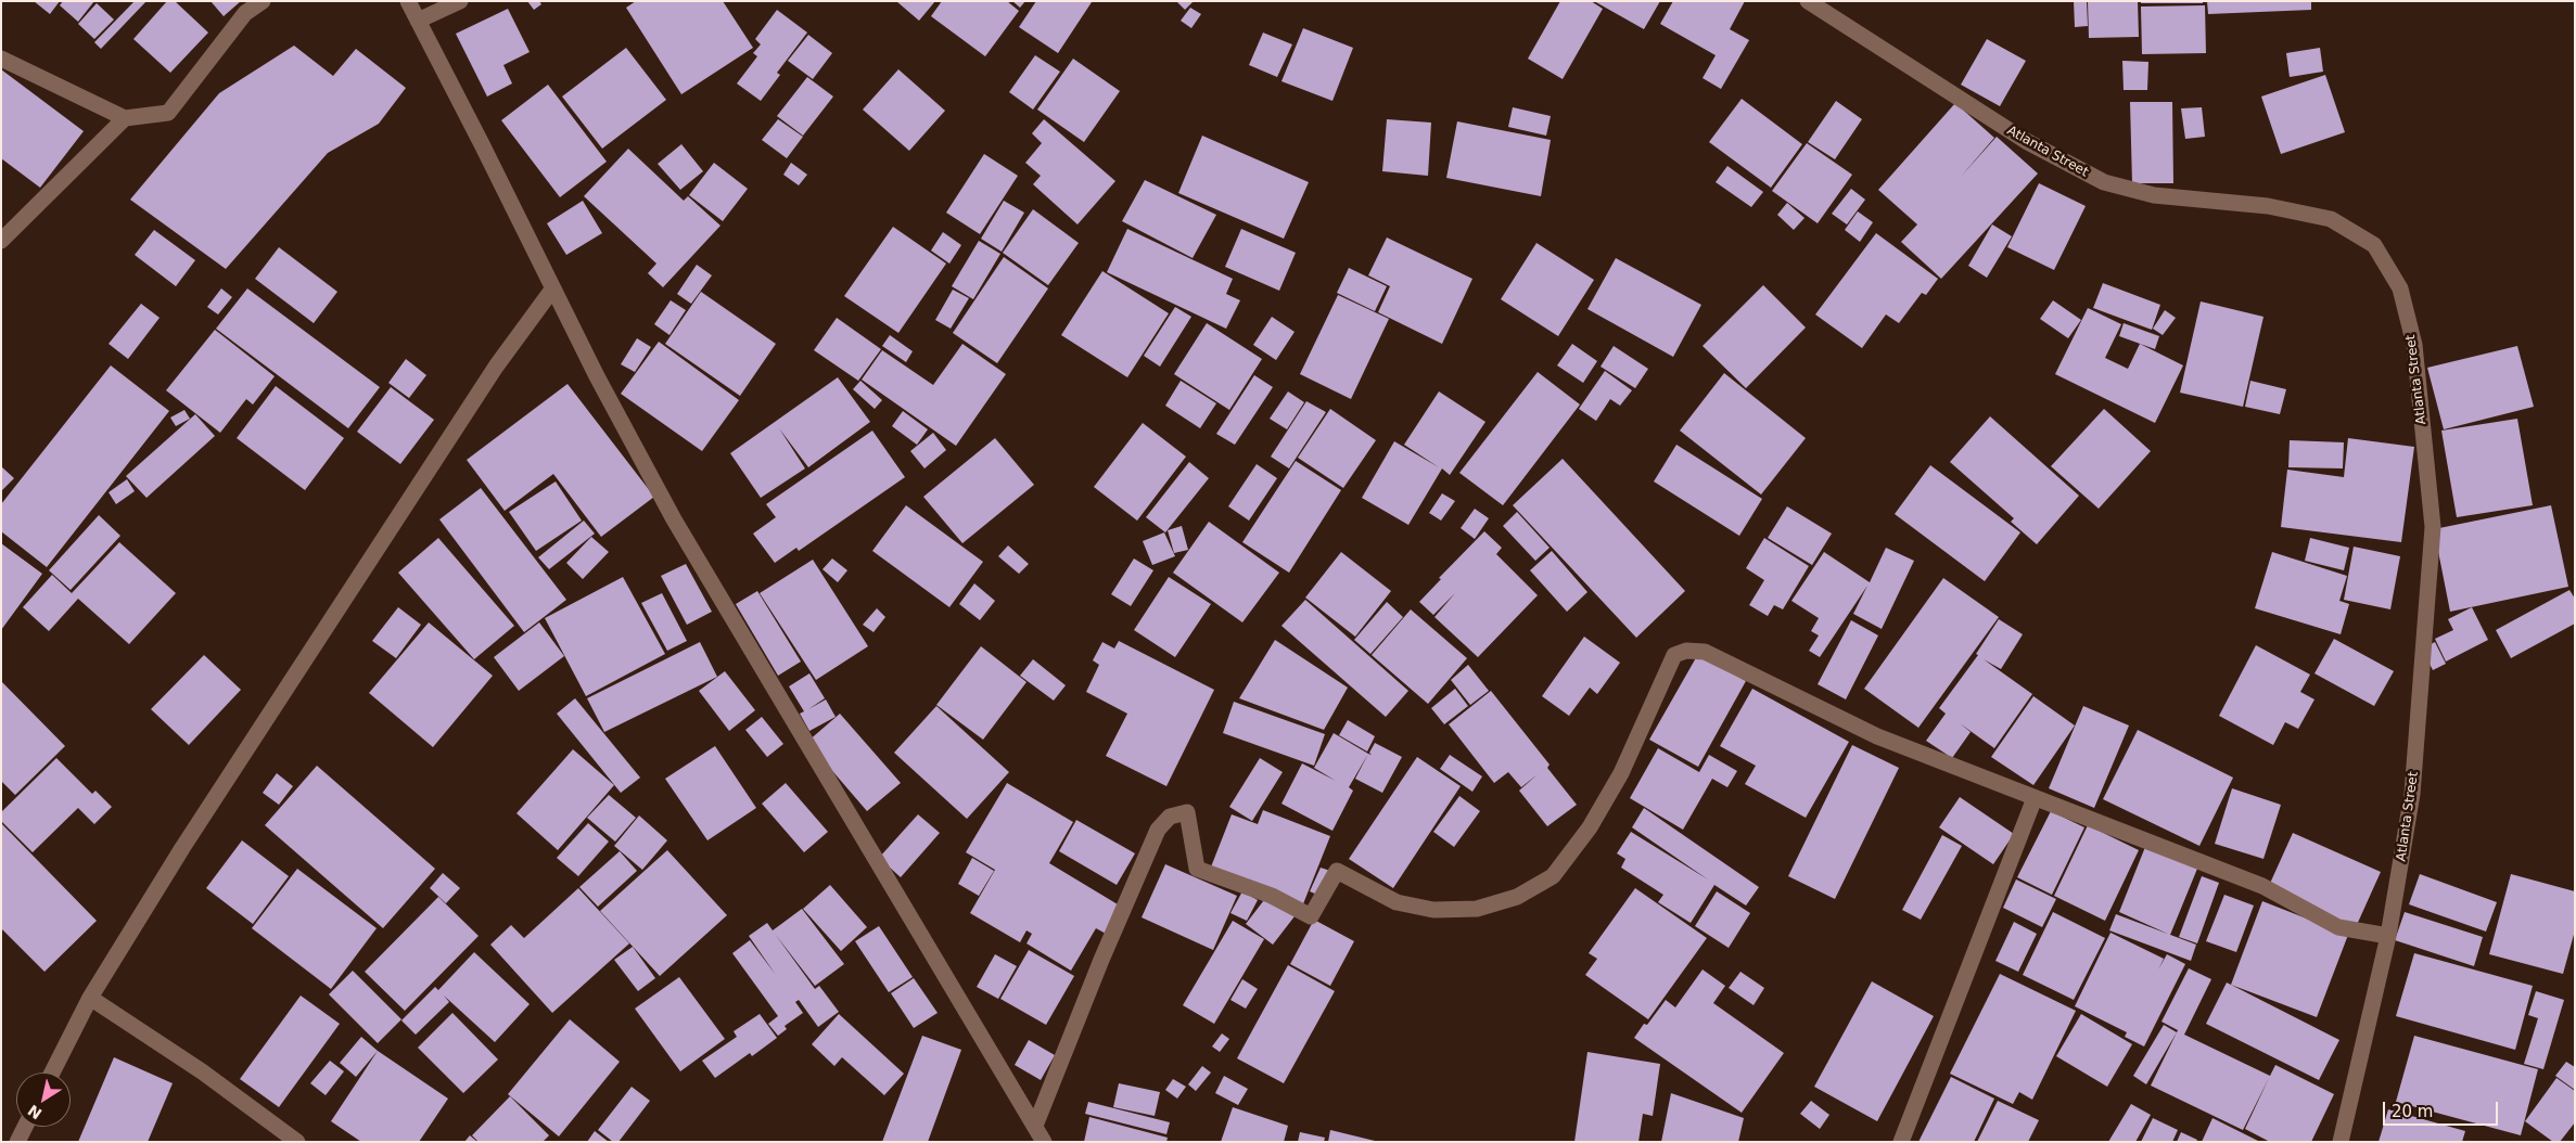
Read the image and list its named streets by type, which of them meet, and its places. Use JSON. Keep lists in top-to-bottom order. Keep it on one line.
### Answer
{"streets":{"street":["Atlanta Street"]},"scale_bar":"20 m","north":"bottom left"}
